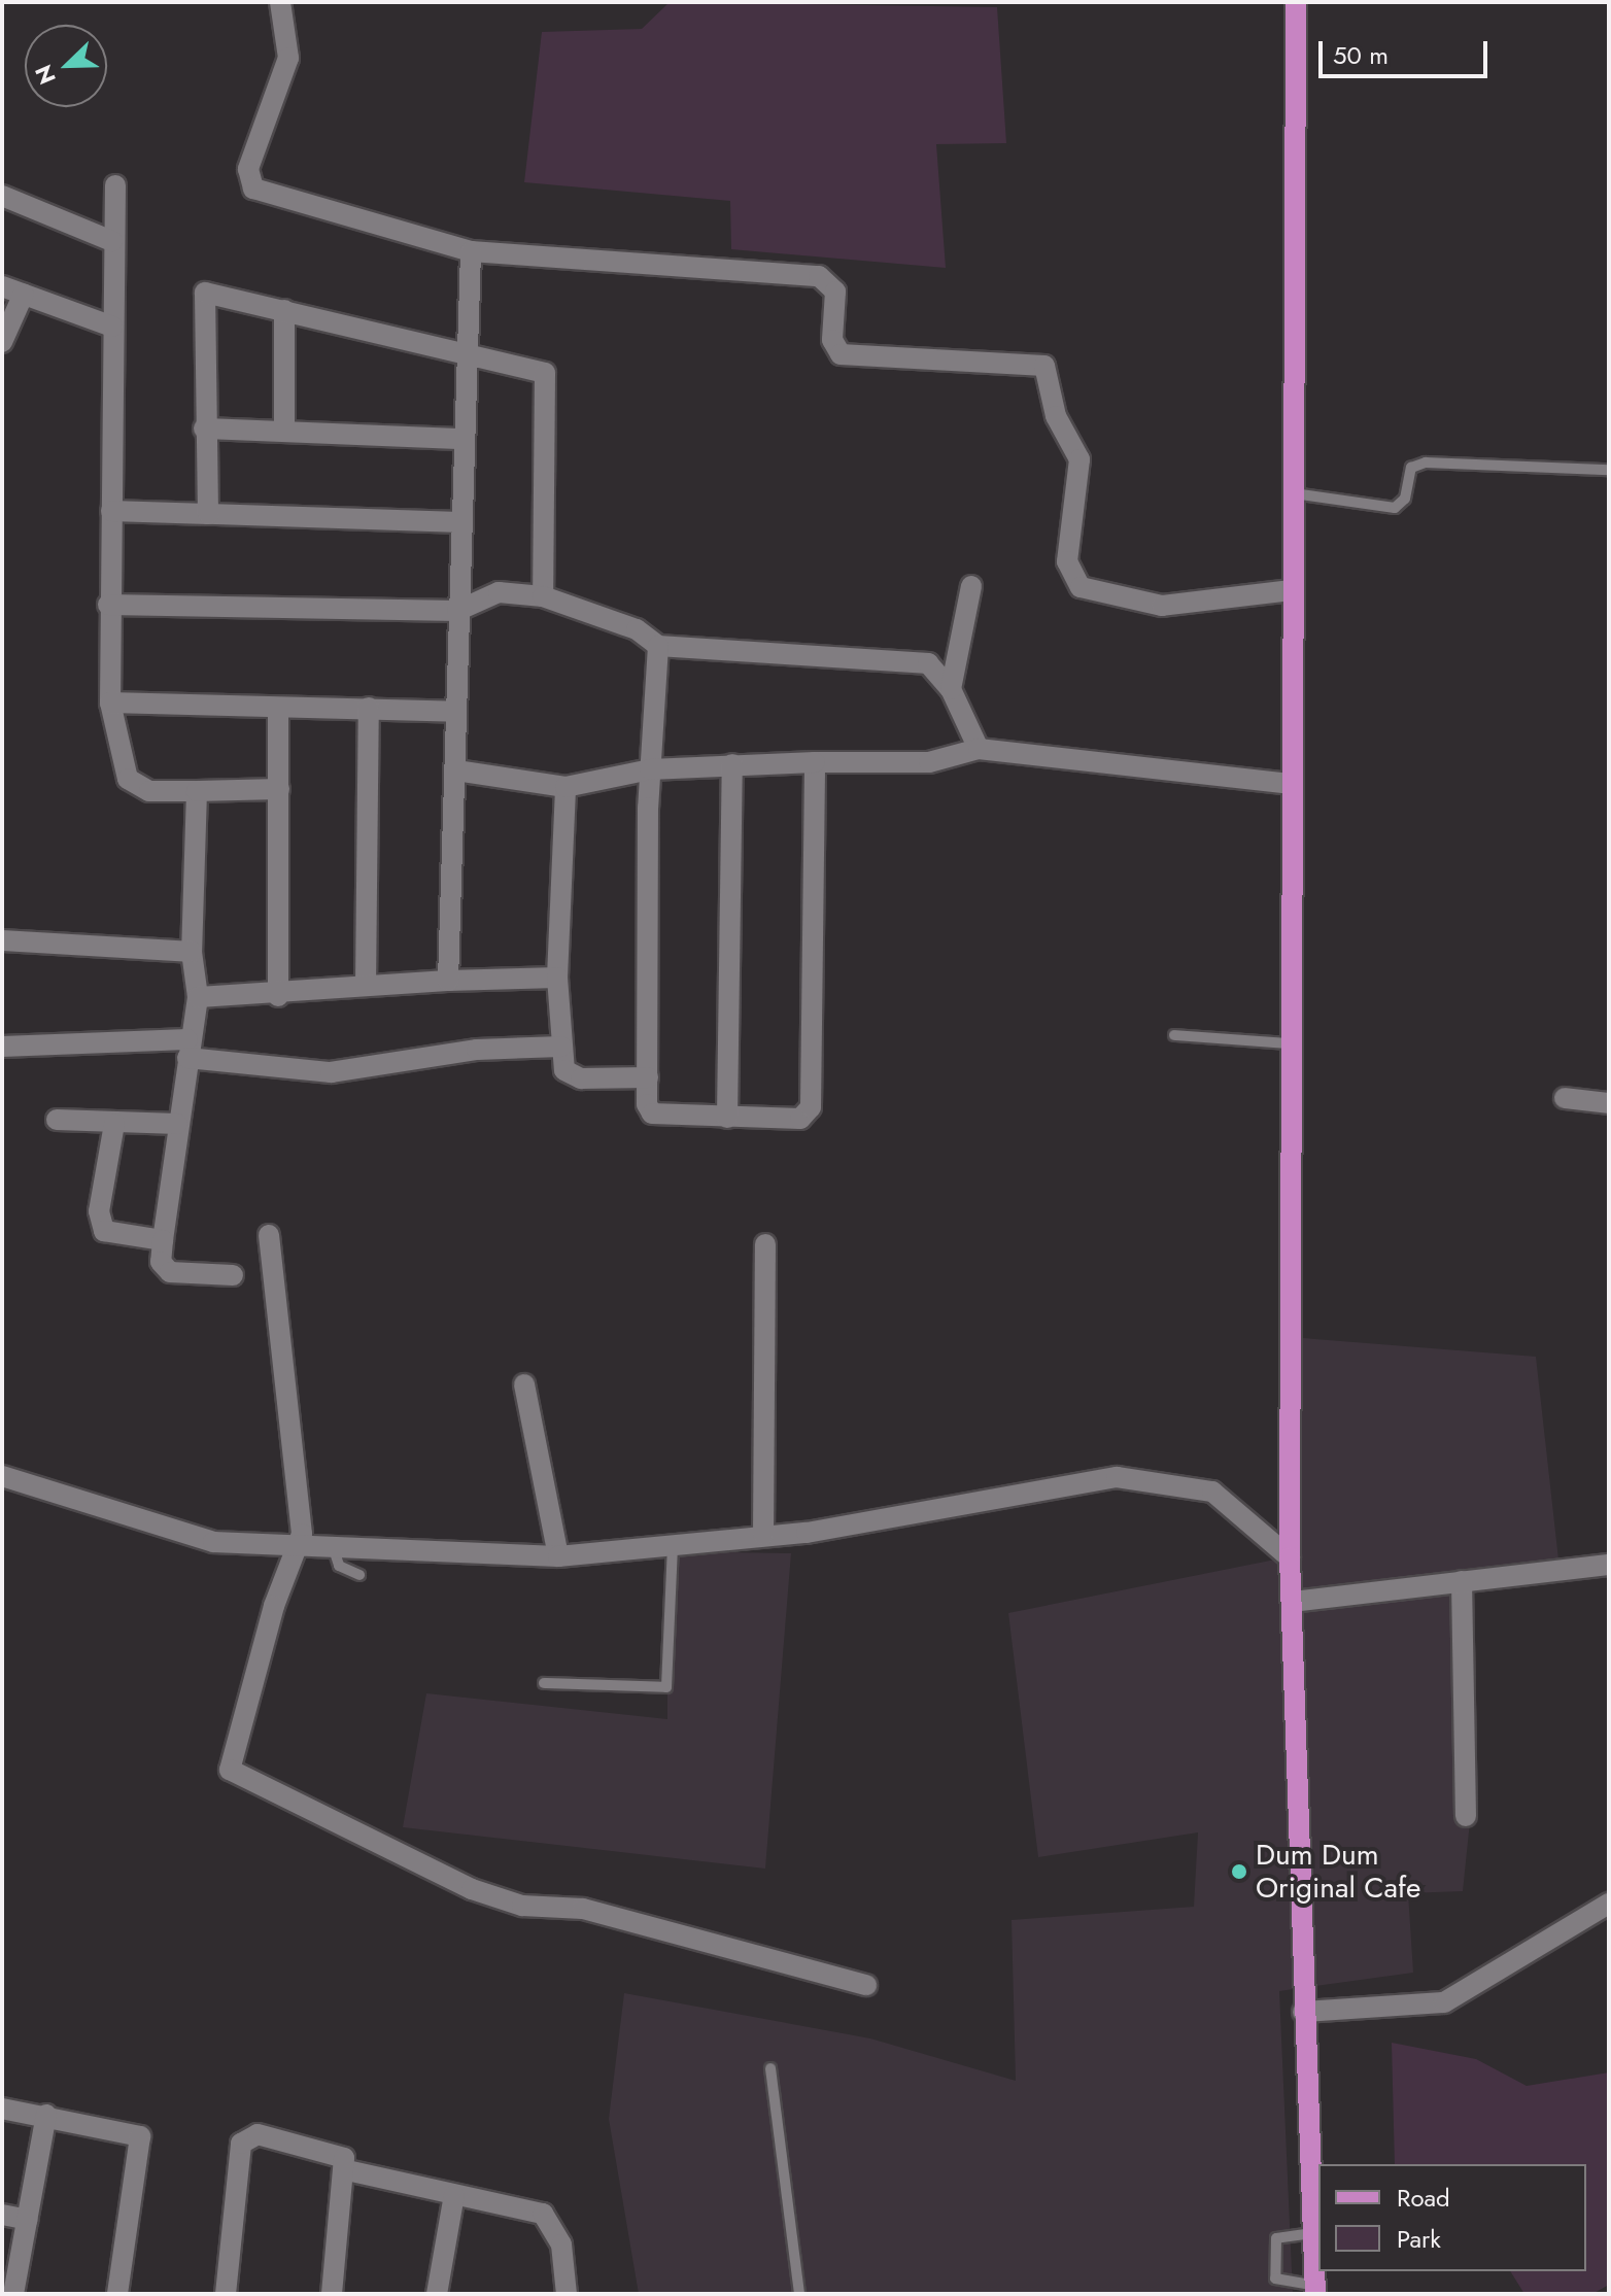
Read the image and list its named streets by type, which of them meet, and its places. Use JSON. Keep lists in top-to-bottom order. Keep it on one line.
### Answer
{"places":["Dum Dum Original Cafe"],"legend":["Road","Park"],"scale_bar":"50 m","north":"bottom left"}
